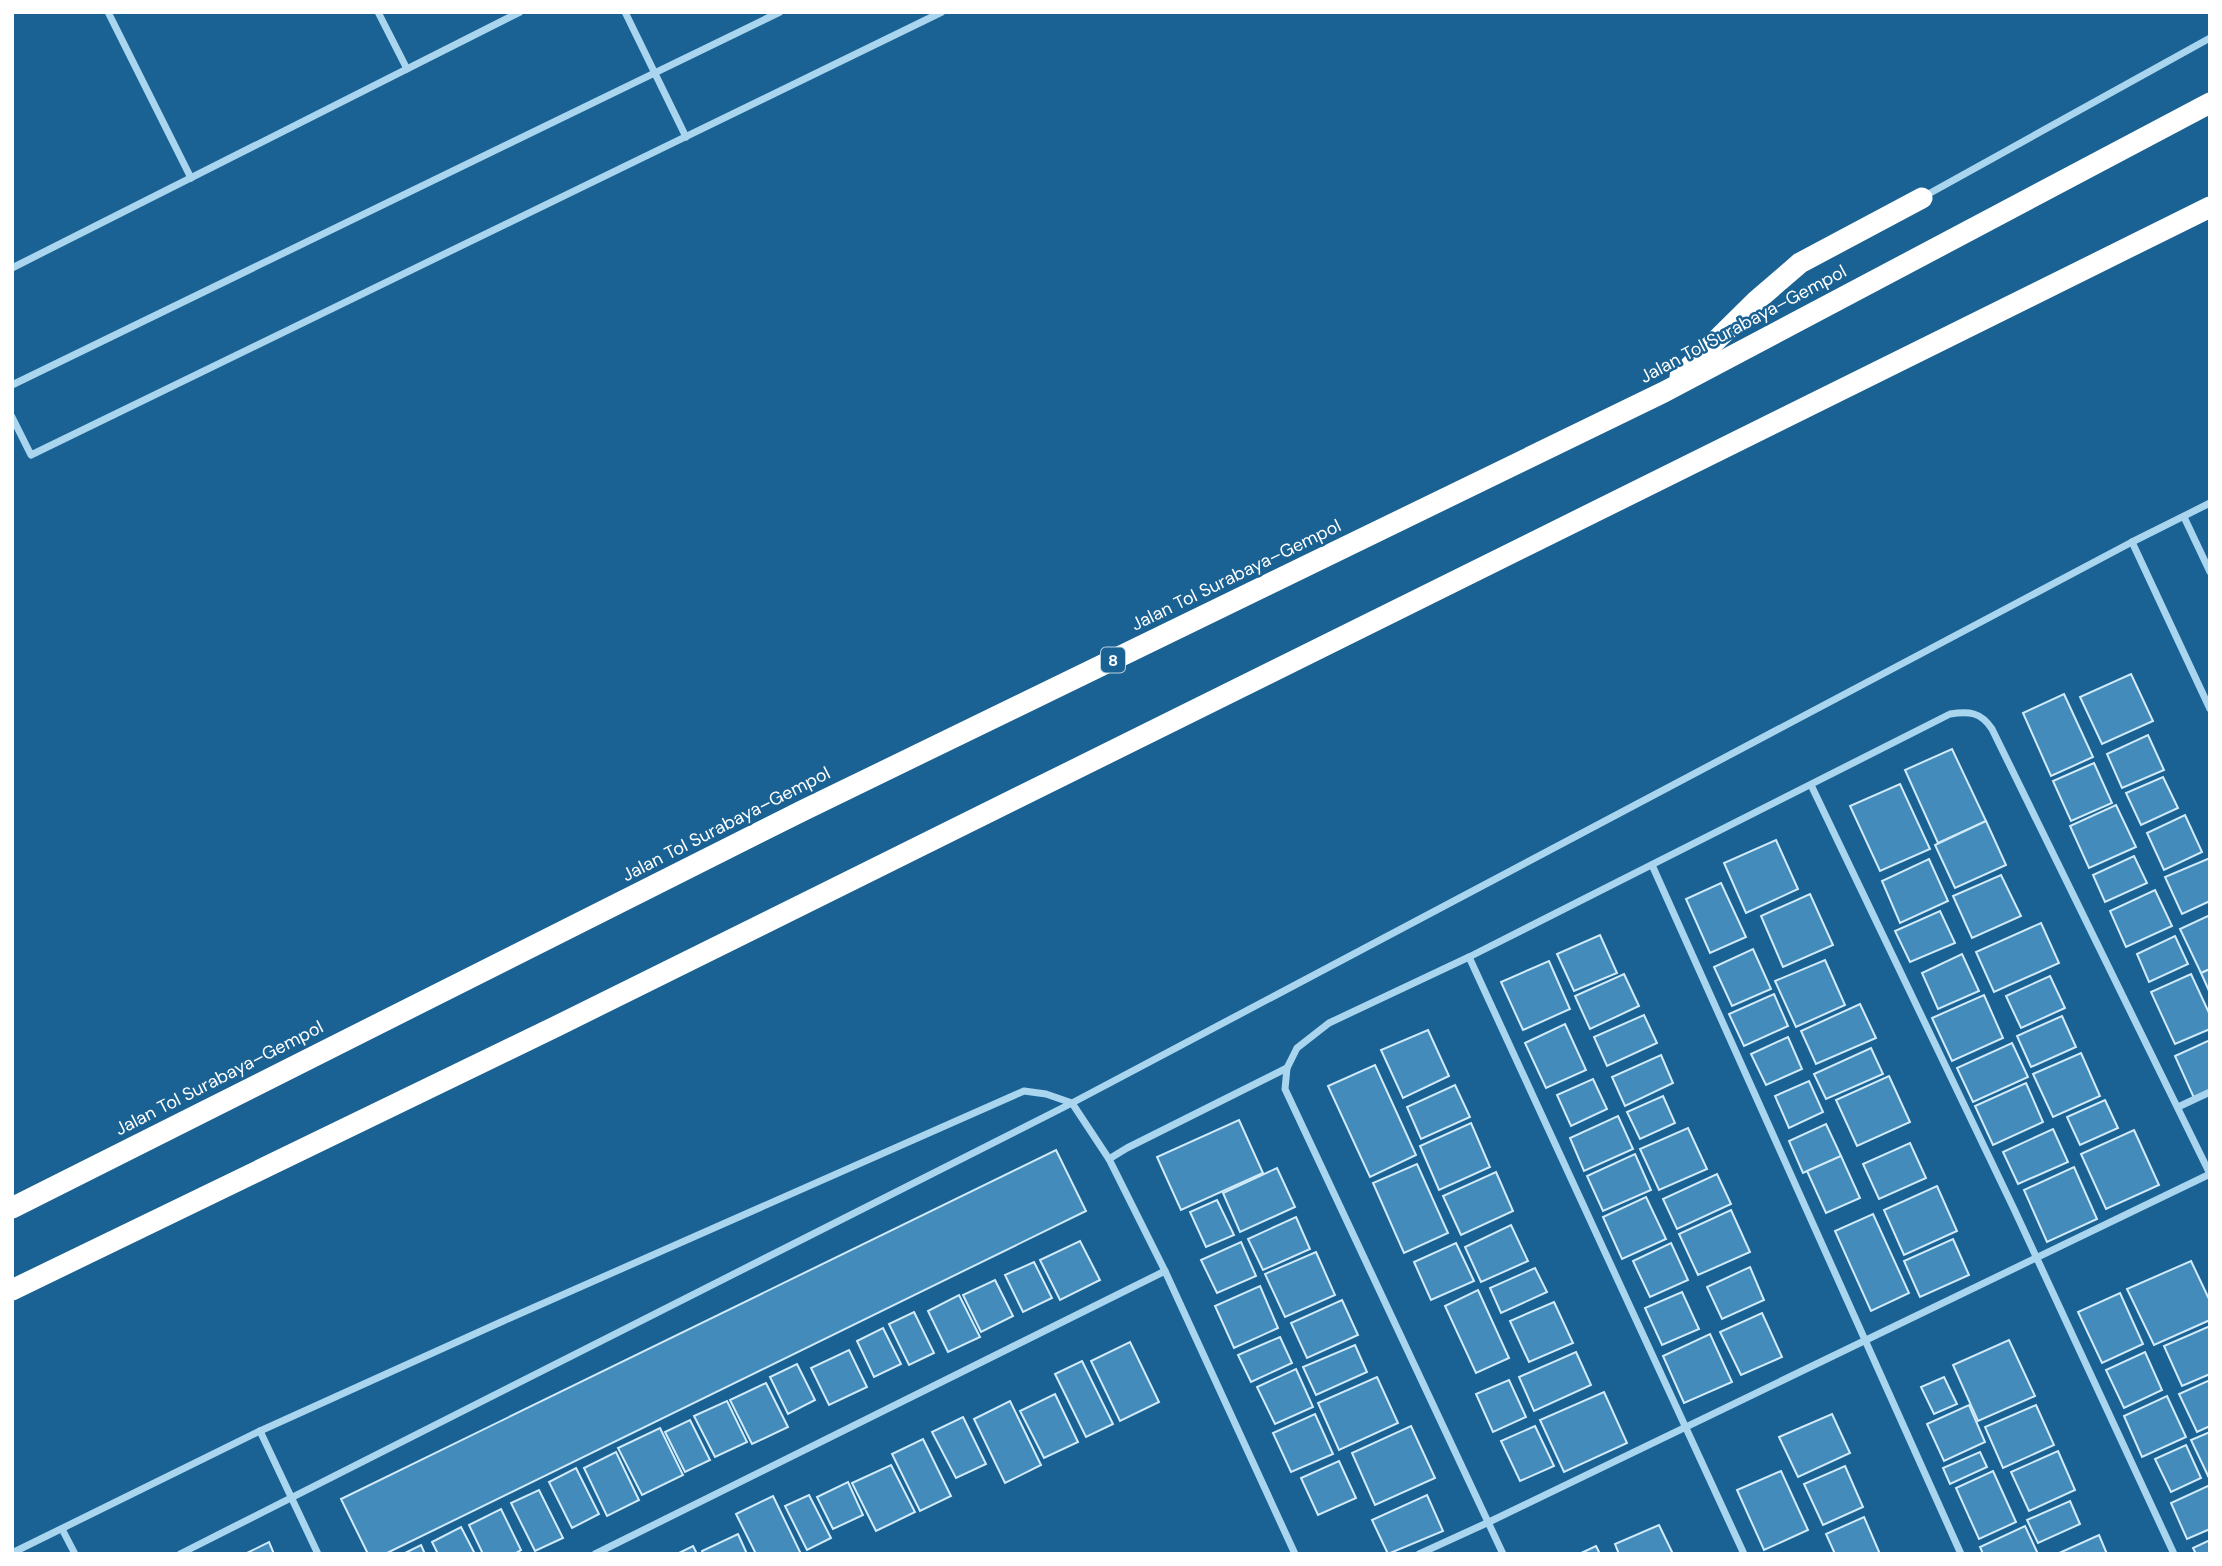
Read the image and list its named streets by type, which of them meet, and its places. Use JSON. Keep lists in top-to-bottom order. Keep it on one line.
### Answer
{"streets":{"highway":["Jalan Tol Surabaya–Gempol","8"]}}
